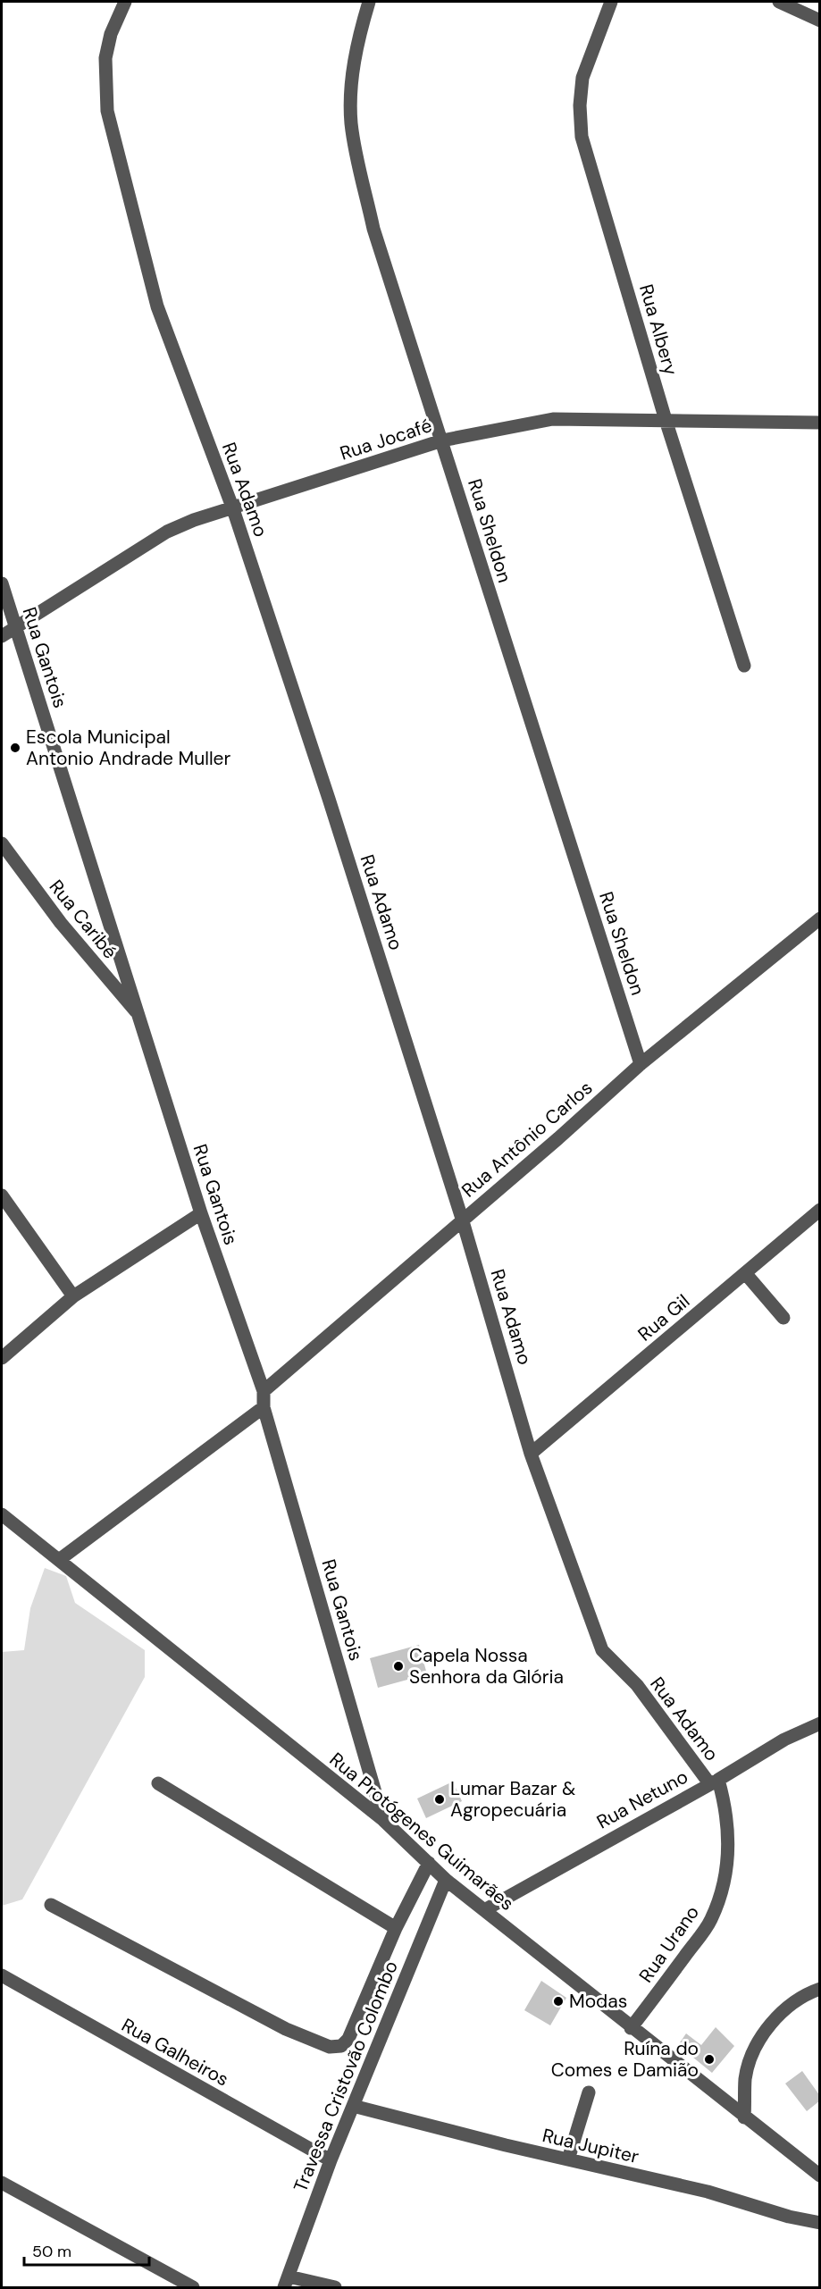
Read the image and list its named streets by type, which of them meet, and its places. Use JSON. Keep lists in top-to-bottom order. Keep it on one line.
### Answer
{"streets":{"street":["Rua Albery","Rua Jocafé","Rua Adamo","Rua Sheldon","Rua Gantois","Rua Caribé","Rua Antônio Carlos","Rua Gil","Rua Netuno","Rua Protógenes Guimarães","Rua Urano","Rua Galheiros","Travessa Cristovão Colombo","Rua Jupiter"]},"crossings":[["Rua Albery","Rua Jocafé"],["Rua Jocafé","Rua Adamo"],["Rua Jocafé","Rua Sheldon"],["Rua Jocafé","Rua Gantois"],["Rua Adamo","Rua Antônio Carlos"],["Rua Adamo","Rua Gil"],["Rua Adamo","Rua Netuno"],["Rua Adamo","Rua Urano"],["Rua Sheldon","Rua Antônio Carlos"],["Rua Gantois","Rua Caribé"],["Rua Gantois","Rua Antônio Carlos"],["Rua Gantois","Rua Protógenes Guimarães"],["Rua Netuno","Rua Protógenes Guimarães"],["Rua Netuno","Rua Urano"],["Rua Protógenes Guimarães","Rua Urano"],["Rua Protógenes Guimarães","Travessa Cristovão Colombo"],["Rua Galheiros","Travessa Cristovão Colombo"],["Travessa Cristovão Colombo","Rua Jupiter"]],"places":["Escola Municipal Antonio Andrade Muller","Capela Nossa Senhora da Glória","Lumar Bazar & Agropecuária","Modas","Ruína do Comes e Damião"],"scale_bar":"50 m"}
